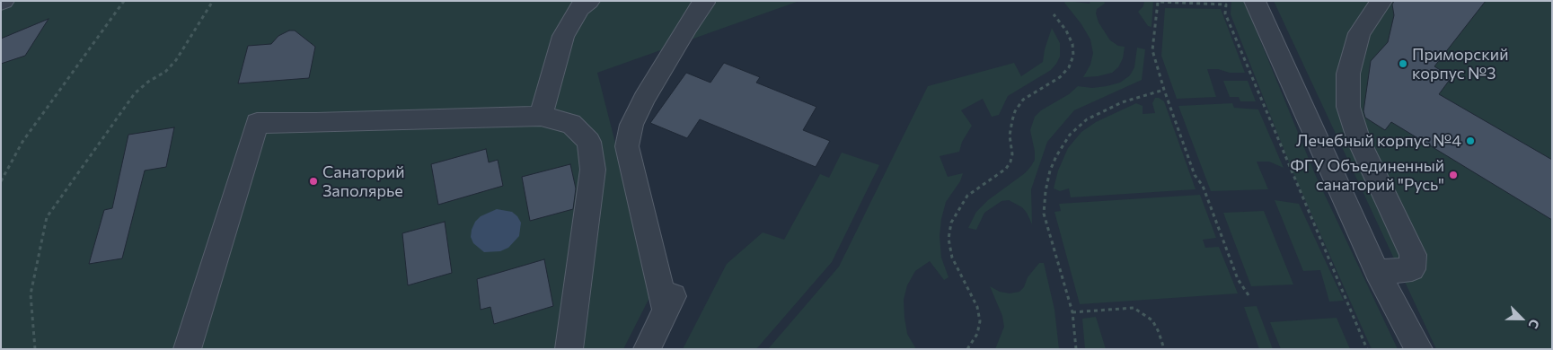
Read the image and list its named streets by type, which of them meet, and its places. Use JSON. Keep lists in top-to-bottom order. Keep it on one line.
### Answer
{"places":["Приморский корпус №3","Лечебный корпус №4","ФГУ Объединенный санаторий \"Русь\"","Санаторий Заполярье"],"north":"bottom right"}
